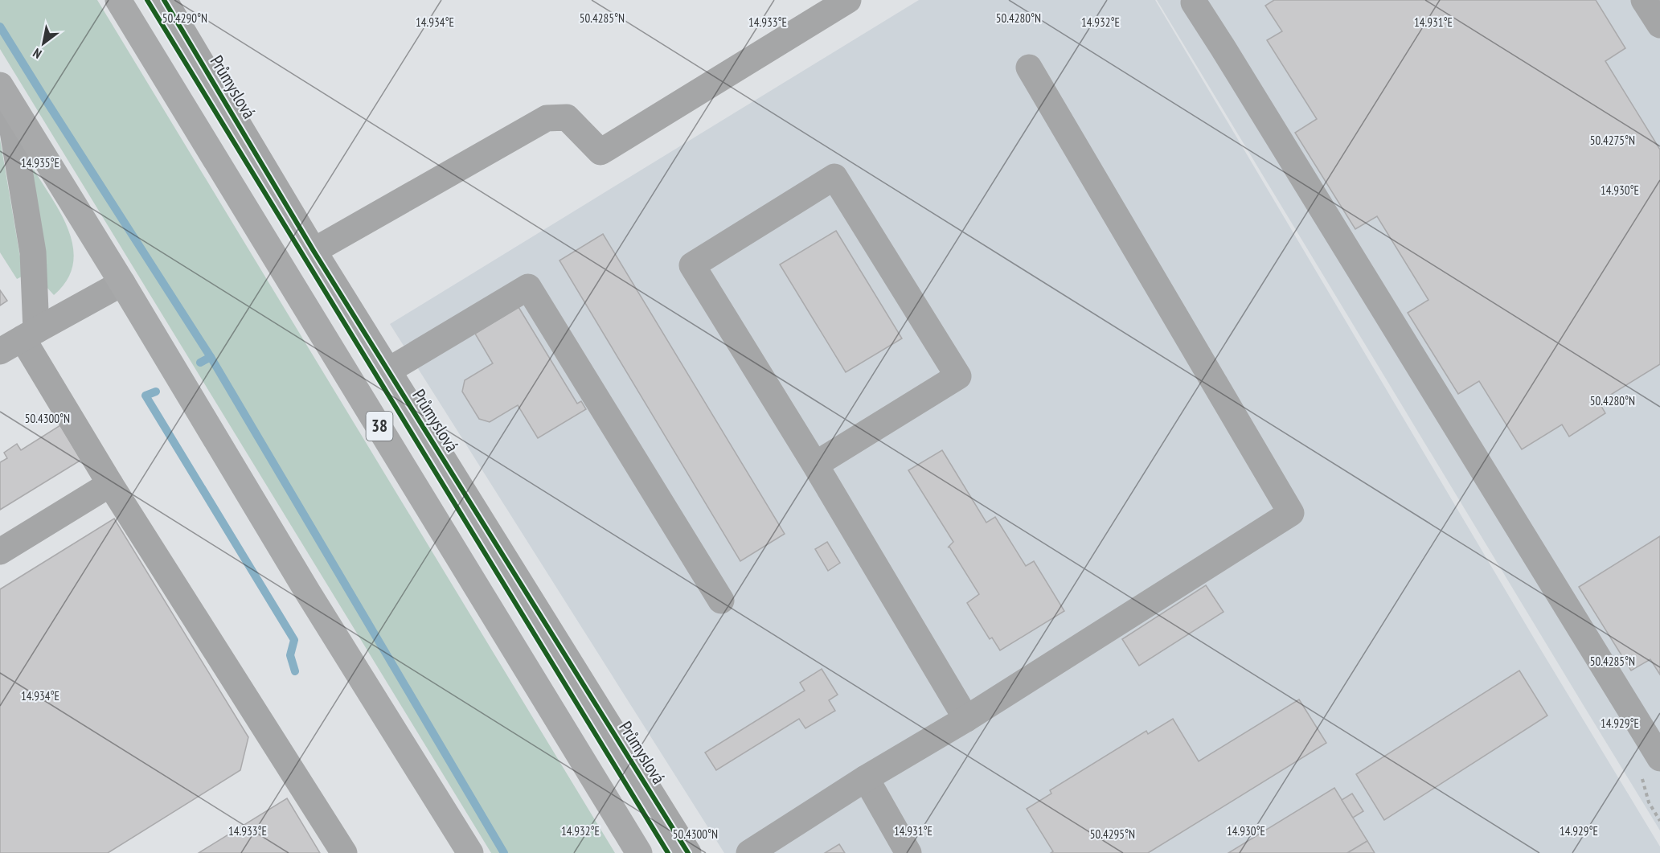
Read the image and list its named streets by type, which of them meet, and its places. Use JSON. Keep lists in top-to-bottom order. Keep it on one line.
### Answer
{"streets":{"main road":["38"],"street":["Průmyslová"]},"north":"bottom left","coordinates":["50.4290°N","50.4285°N","50.4280°N","14.934°E","14.933°E","14.932°E","14.931°E","50.4275°N","14.935°E","14.930°E","50.4300°N","14.929°E","50.4295°N"]}
